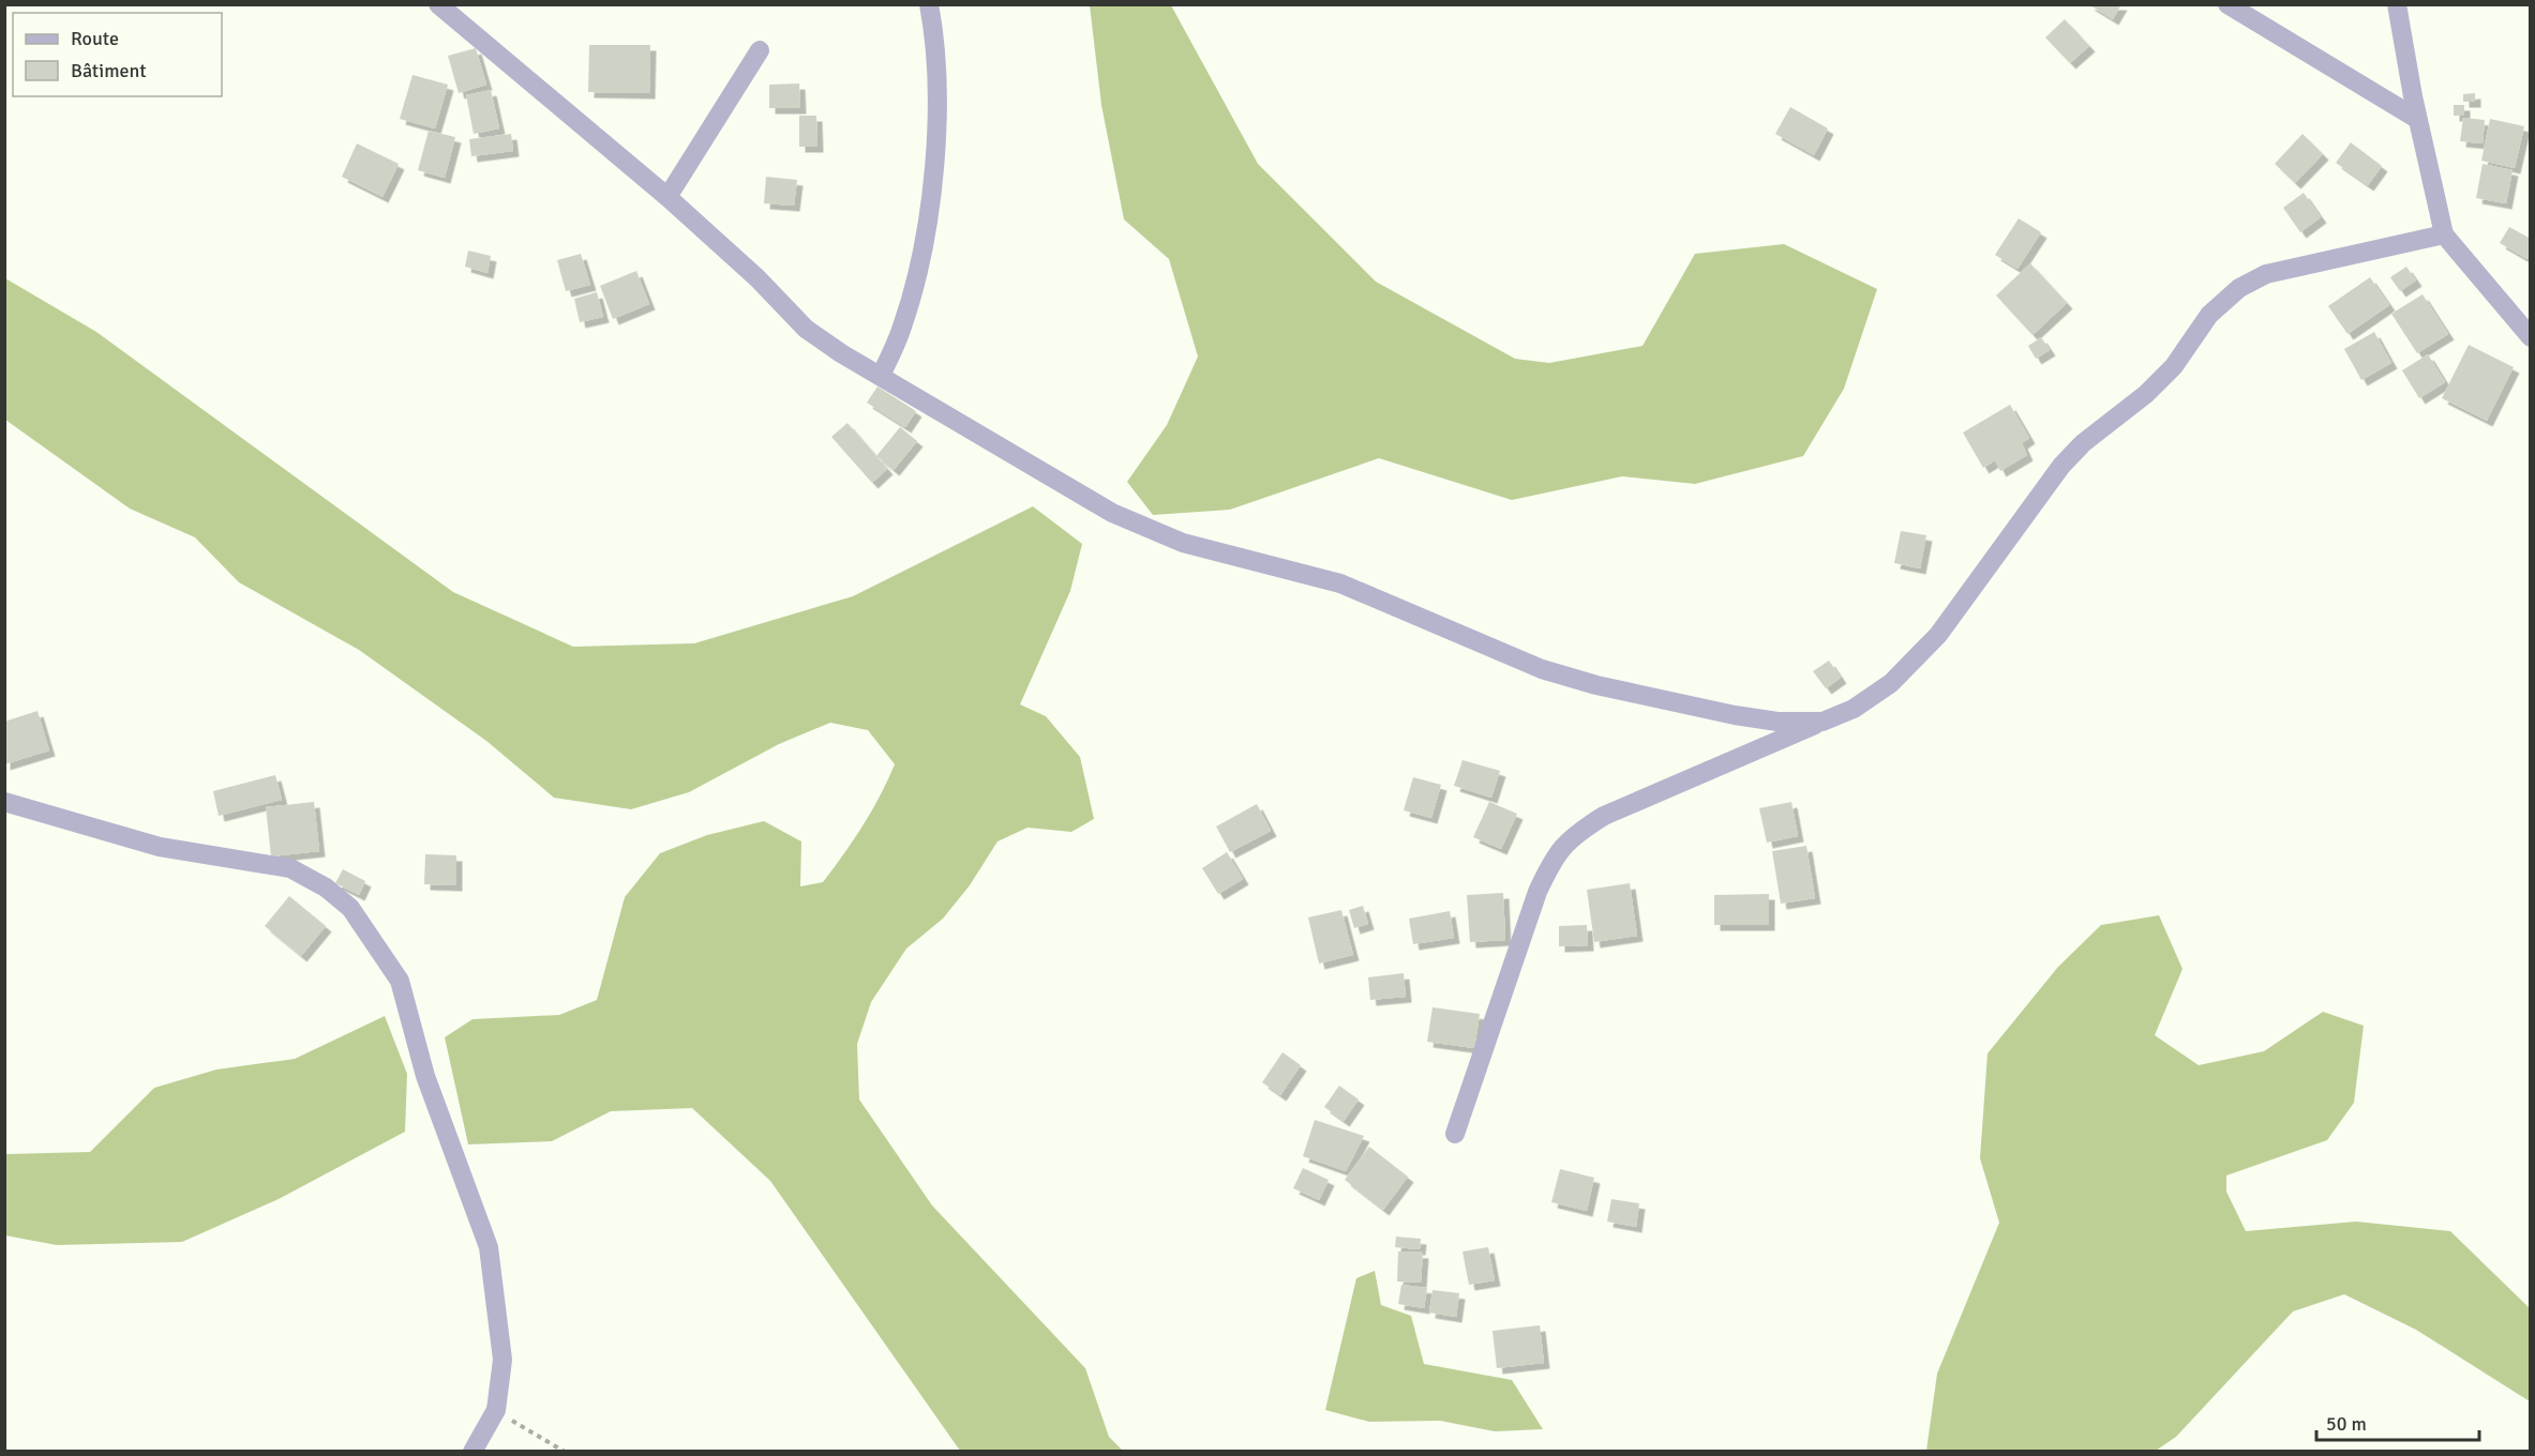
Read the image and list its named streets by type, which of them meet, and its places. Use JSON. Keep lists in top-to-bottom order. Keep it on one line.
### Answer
{"legend":["Route","Bâtiment"],"scale_bar":"50 m"}
